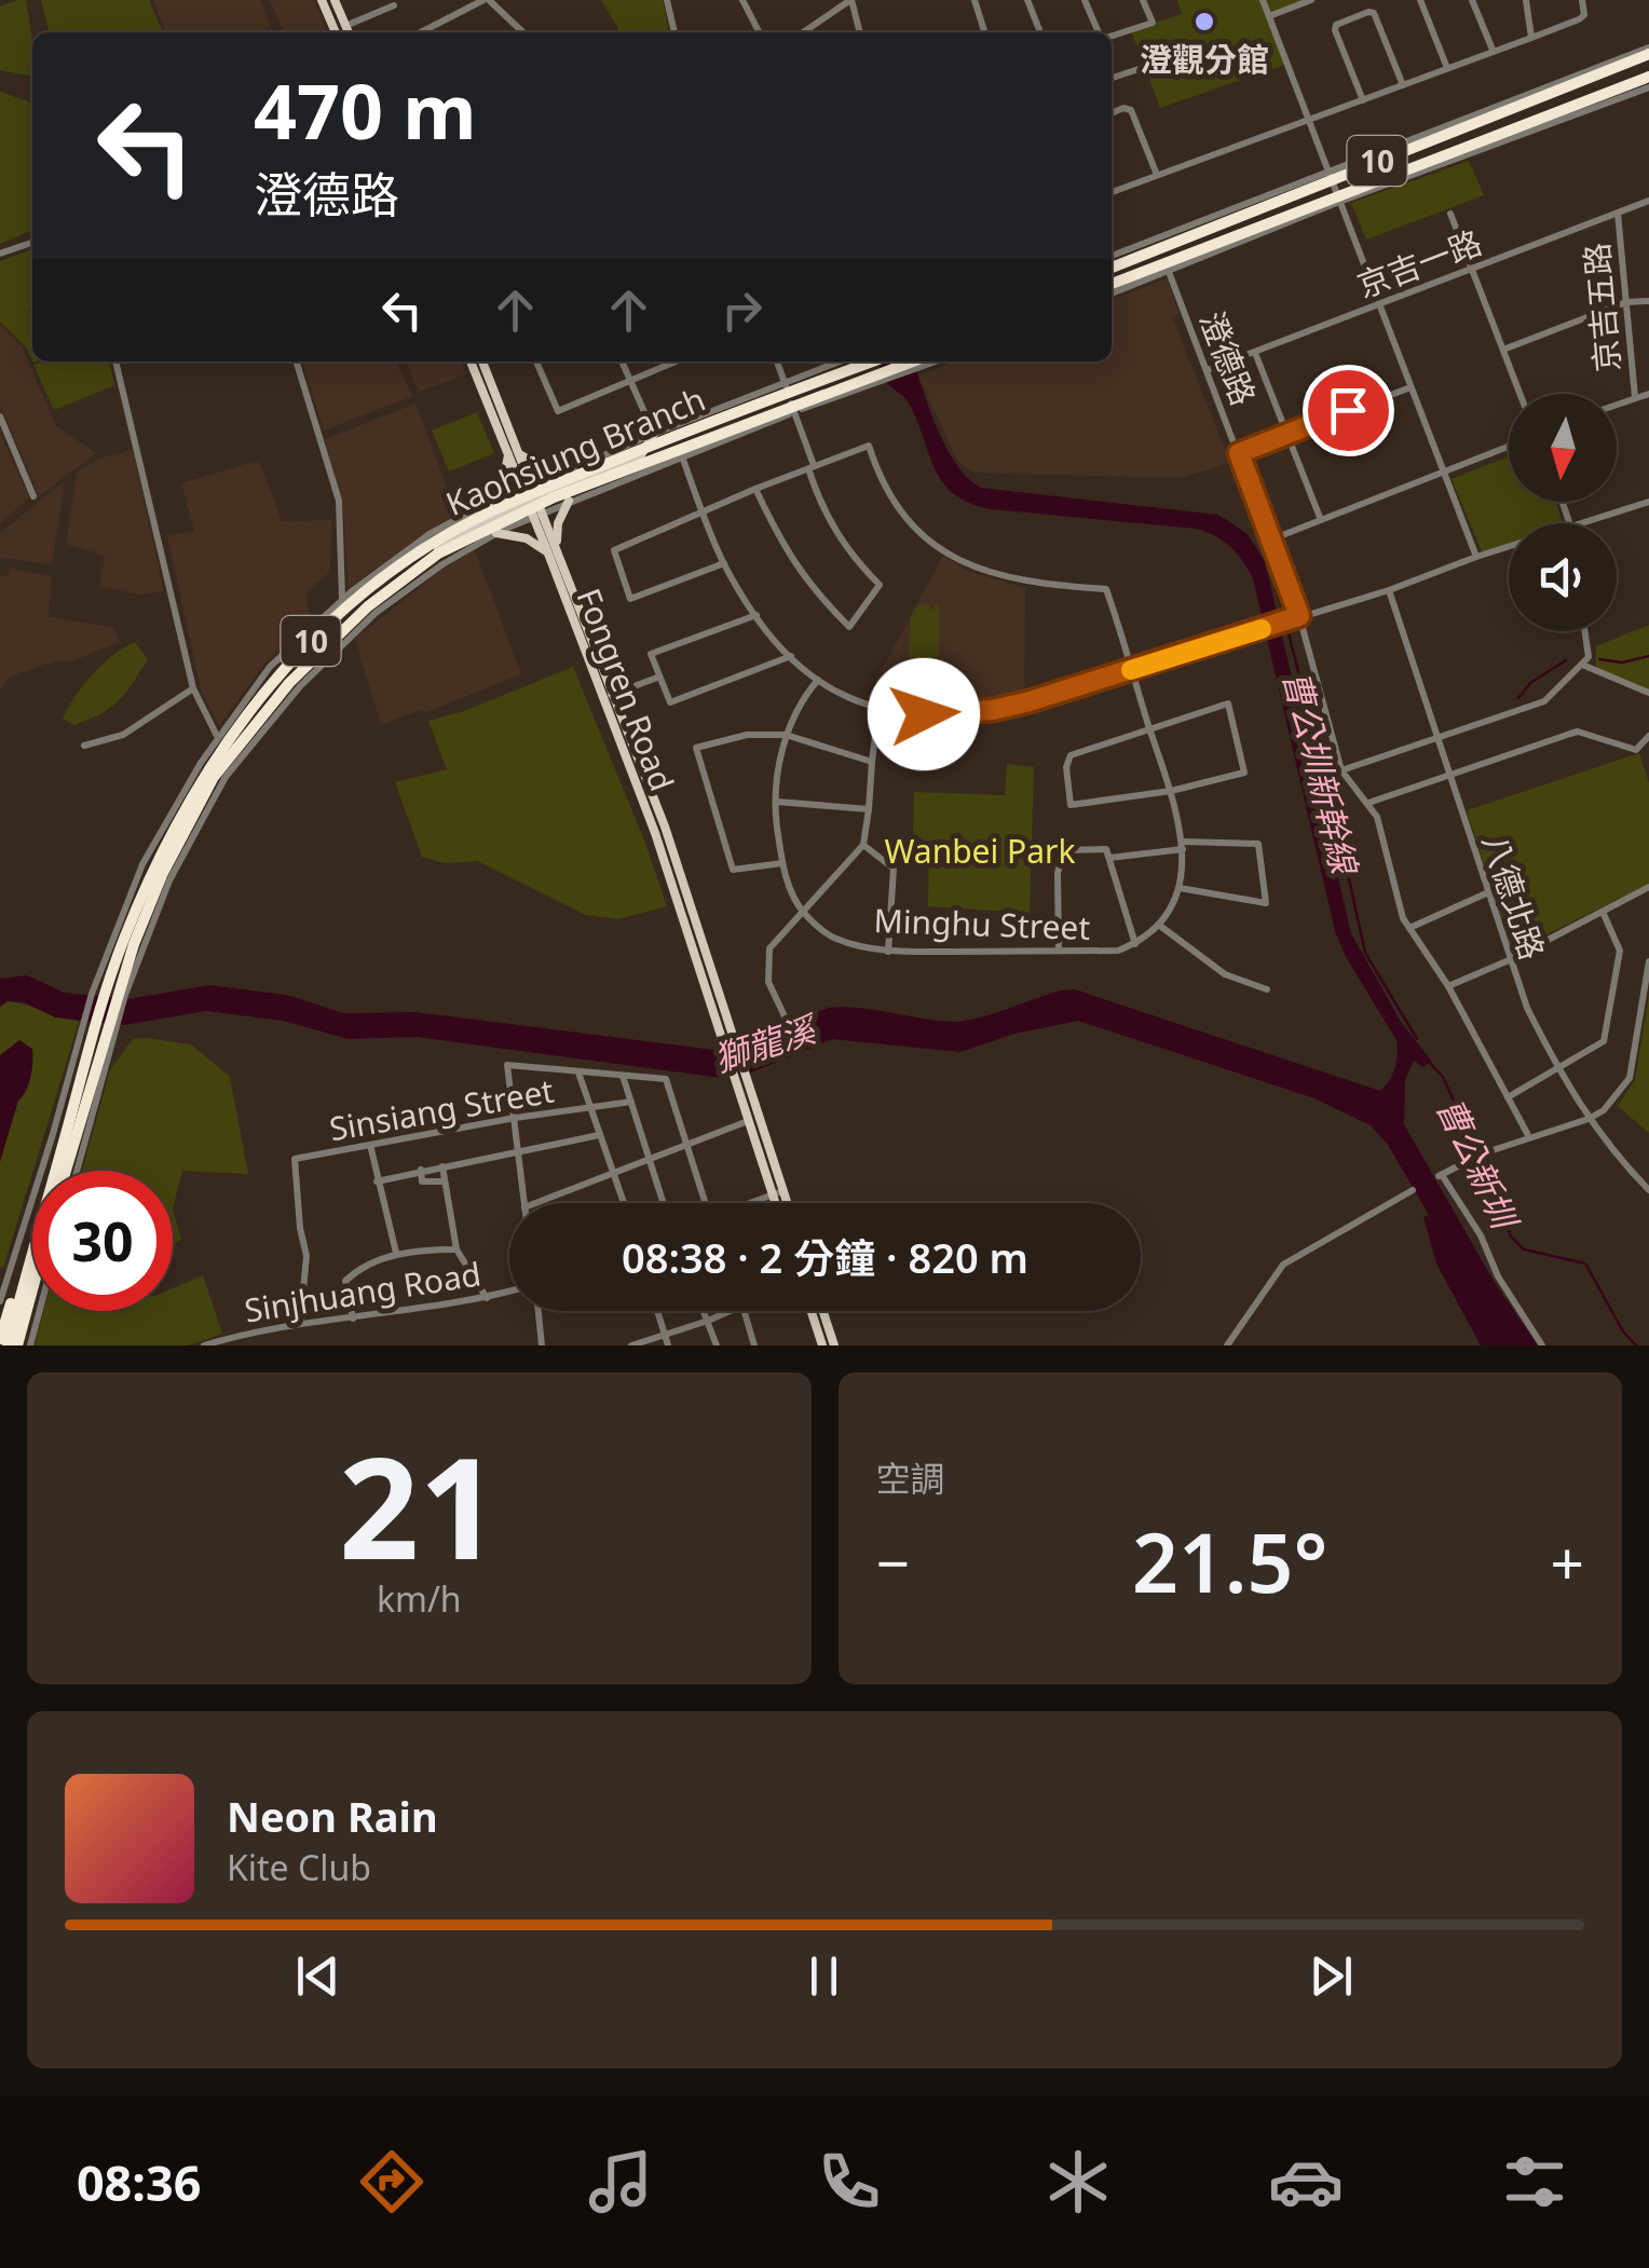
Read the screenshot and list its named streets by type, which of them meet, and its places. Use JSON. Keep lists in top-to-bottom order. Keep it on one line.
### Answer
{"streets":{"highway":["10","Kaohsiung Branch"],"main road":["Fongren Road"],"street":["京吉一路","京吉五路","澄德路","八德北路","Minghu Street","Sinsiang Street","Sinjhuang Road"]},"crossings":[["京吉一路","京吉五路"],["京吉一路","澄德路"],["Sinsiang Street","Sinjhuang Road"]],"water":["曹公圳新幹線","獅龍溪","曹公新圳"],"parks":["Wanbei Park"],"places":["澄觀分館"],"north":"bottom","page":{"turn":["470 m","澄德路"],"limit":"30","trip":"08:38 · 2 分鐘 · 820 m","tile":[["21","km/h"],"空調"],"heat":["−","21.5°","+"],"song":["Neon Rain","Kite Club"],"tabs":"08:36"}}
